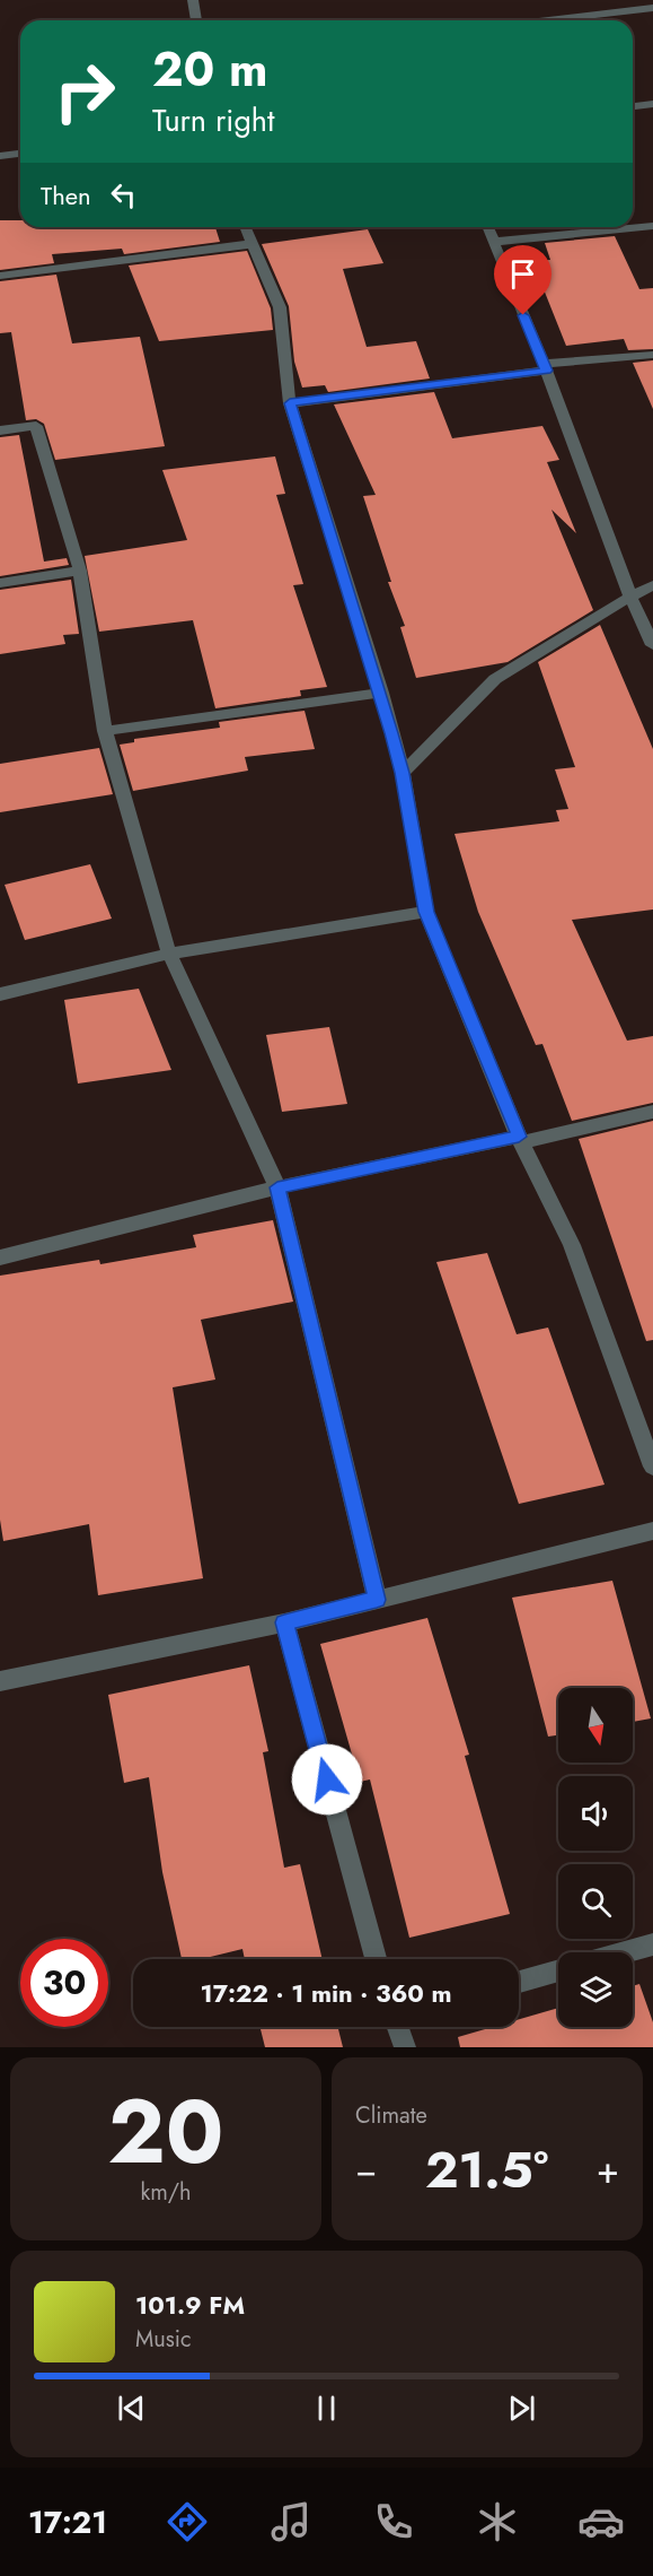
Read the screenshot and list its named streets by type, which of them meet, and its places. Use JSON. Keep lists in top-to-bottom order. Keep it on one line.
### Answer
{"north":"bottom","page":{"turn":["20 m","Turn right"],"then":"Then","limit":"30","trip":"17:22 · 1 min · 360 m","tile":[["20","km/h"],"Climate"],"heat":["−","21.5°","+"],"song":["101.9 FM","Music"],"tabs":"17:21"}}
